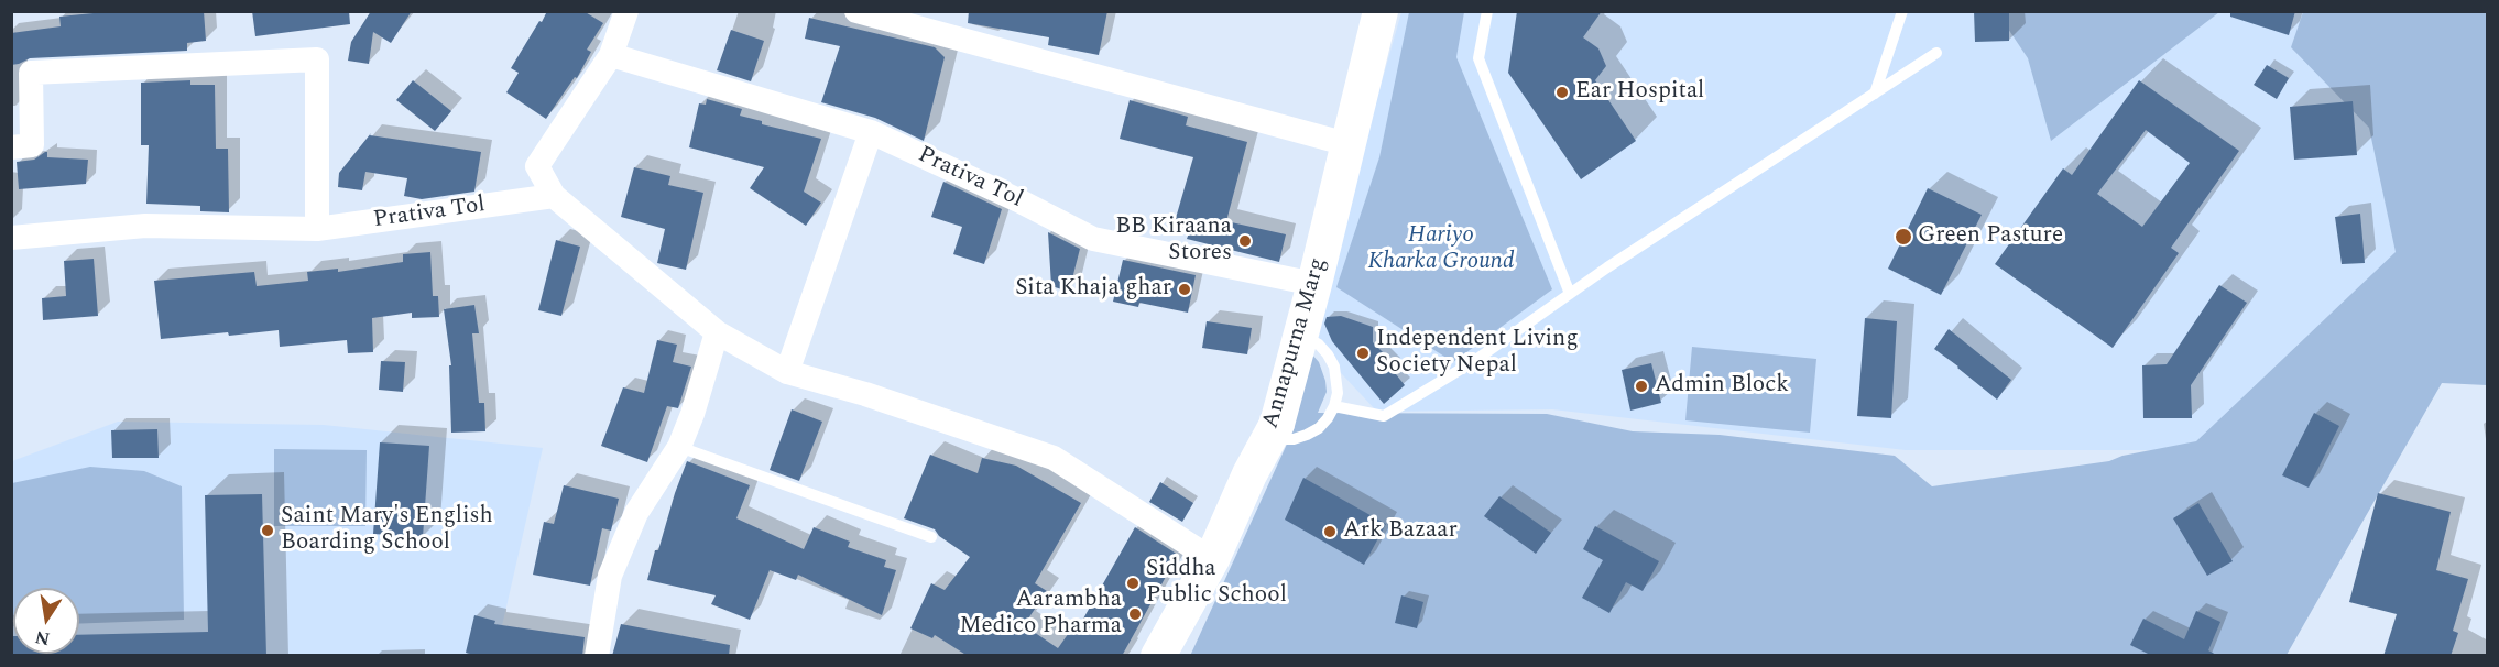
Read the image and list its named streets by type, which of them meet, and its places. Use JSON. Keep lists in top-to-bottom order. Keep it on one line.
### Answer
{"streets":{"main road":["Annapurna Marg"],"street":["Prativa Tol"]},"crossings":[["Prativa Tol","Annapurna Marg"]],"parks":["Hariyo Kharka Ground"],"places":["Ear Hospital","Green Pasture","BB Kiraana Stores","Sita Khaja ghar","Independent Living Society Nepal","Admin Block","Saint Mary's English Boarding School","Ark Bazaar","Siddha Public School","Aarambha Medico Pharma"],"north":"bottom"}
